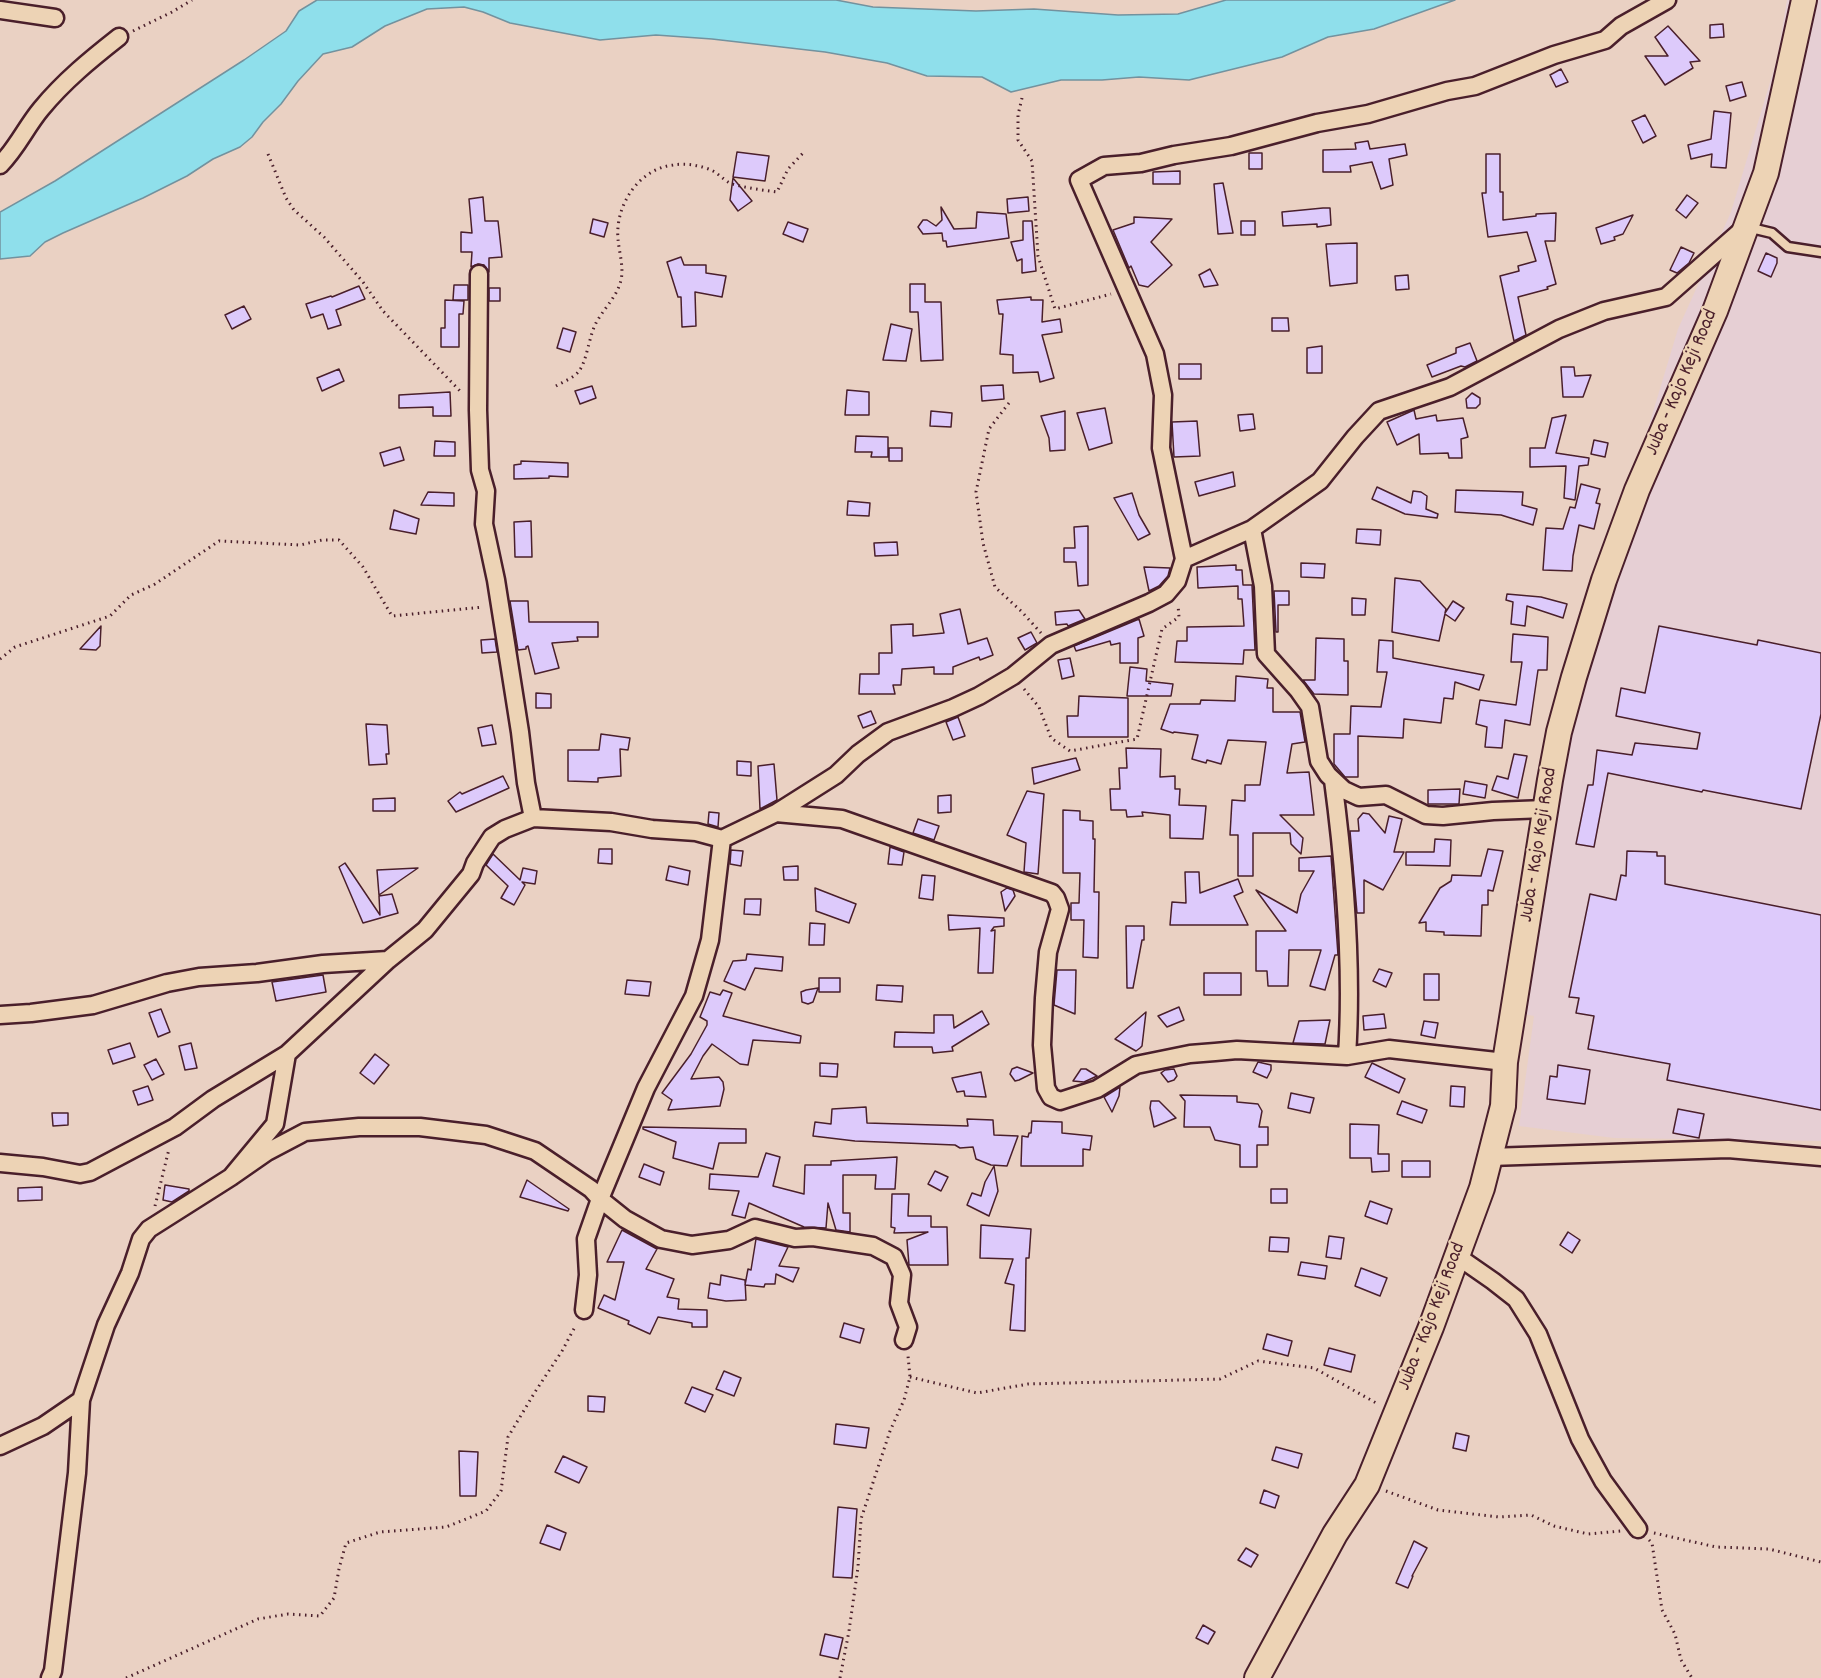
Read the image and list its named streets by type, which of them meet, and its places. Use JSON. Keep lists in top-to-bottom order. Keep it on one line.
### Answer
{"streets":{"main road":["Juba - Kajo Keji Road"]}}
